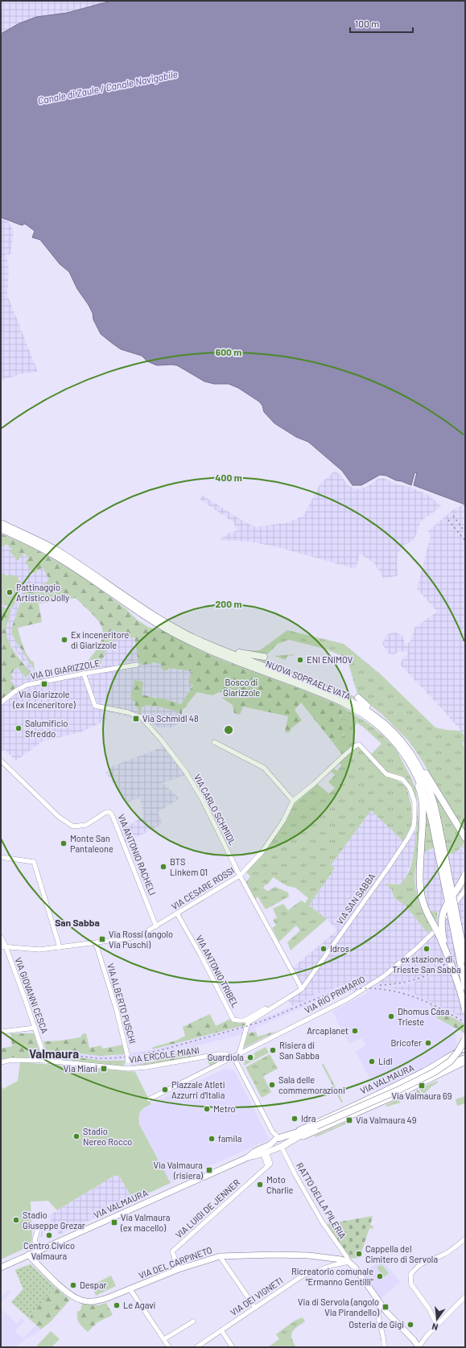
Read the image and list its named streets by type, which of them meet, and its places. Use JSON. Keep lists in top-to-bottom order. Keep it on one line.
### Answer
{"streets":{"highway":["NUOVA SOPRAELEVATA"],"main road":["VIA VALMAURA","VIA DEL CARPINETO"],"street":["VIA DI GIARIZZOLE","VIA CARLO SCHMIDL","VIA ANTONIO RACHELI","VIA CESARE ROSSI","VIA SAN SABBA","VIA ANTONIO TRIBEL","VIA RIO PRIMARIO","VIA GIOVANNI CESCA","VIA ALBERTO PUSCHI","VIA ERCOLE MIANI","RATTO DELLA PILERIA","VIA LUIGI DE JENNER","VIA DEI VIGNETI"]},"crossings":[["VIA DI GIARIZZOLE","VIA CARLO SCHMIDL"],["VIA CARLO SCHMIDL","VIA CESARE ROSSI"],["VIA CARLO SCHMIDL","VIA SAN SABBA"],["VIA ANTONIO RACHELI","VIA CESARE ROSSI"],["VIA CESARE ROSSI","VIA SAN SABBA"],["VIA CESARE ROSSI","VIA ANTONIO TRIBEL"],["VIA CESARE ROSSI","VIA GIOVANNI CESCA"],["VIA CESARE ROSSI","VIA ALBERTO PUSCHI"],["VIA SAN SABBA","VIA ANTONIO TRIBEL"],["VIA SAN SABBA","VIA RIO PRIMARIO"],["VIA RIO PRIMARIO","VIA ERCOLE MIANI"],["VIA GIOVANNI CESCA","VIA ERCOLE MIANI"],["VIA ALBERTO PUSCHI","VIA ERCOLE MIANI"],["VIA VALMAURA","RATTO DELLA PILERIA"],["VIA VALMAURA","VIA LUIGI DE JENNER"],["VIA VALMAURA","VIA DEL CARPINETO"],["RATTO DELLA PILERIA","VIA DEL CARPINETO"],["RATTO DELLA PILERIA","VIA DEI VIGNETI"],["VIA LUIGI DE JENNER","VIA DEL CARPINETO"],["VIA DEL CARPINETO","VIA DEI VIGNETI"]],"districts":["San Sabba","Valmaura"],"water":["Canale di Zaule / Canale Navigabile"],"parks":["Bosco di Giarizzole"],"places":{"other":["Pattinaggio Artistico Jolly","Ex inceneritore di Giarizzole","ENI ENIMOV","Salumificio Sfreddo","Monte San Pantaleone","BTS Linkem 01","Idros","ex stazione di Trieste San Sabba","Dhomus Casa Trieste","Arcaplanet","Bricofer","Risiera di San Sabba","Guardiola","Lidl","Sala delle commemorazioni","Piazzale Atleti Azzurri d'Italia","Metro","Idra","Stadio Nereo Rocco","famila","Moto Charlie","Stadio Giuseppe Grezar","Centro Civico Valmaura","Cappella del Cimitero di Servola","Ricreatorio comunale \"Ermanno Gentilli\"","Despar","Le Agavi","Osteria de Gigi"],"transit":["Via Giarizzole (ex Inceneritore)","Via Schmidl 48","Via Rossi (angolo Via Puschi)","Via Miani","Via Valmaura 69","Via Valmaura 49","Via Valmaura (risiera)","Via Valmaura (ex macello)","Via di Servola (angolo Via Pirandello)"]},"scale_bar":"100 m","north":"bottom","rings":["600 m","400 m","200 m"]}
